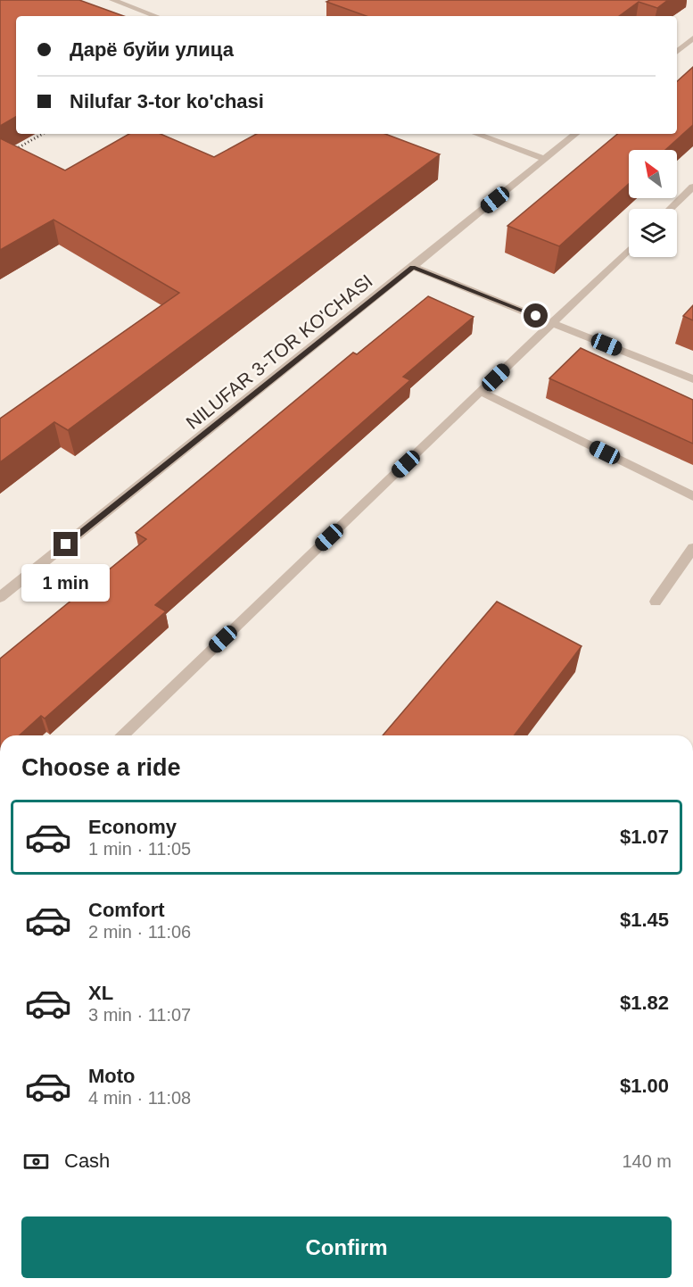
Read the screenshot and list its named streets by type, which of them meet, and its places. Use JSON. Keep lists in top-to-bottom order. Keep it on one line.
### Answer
{"streets":{"street":["NILUFAR 3-TOR KO'CHASI"]},"north":"top left","page":{"banner":["Дарё буйи улица","Nilufar 3-tor ko'chasi"],"bubble":"1 min","heading":"Choose a ride","list":[{"name":"Economy","note":"1 min · 11:05","value":"$1.07"},{"name":"Comfort","note":"2 min · 11:06","value":"$1.45"},{"name":"XL","note":"3 min · 11:07","value":"$1.82"},{"name":"Moto","note":"4 min · 11:08","value":"$1.00"}],"pay":["Cash","140 m"],"buttons":"Confirm"}}
